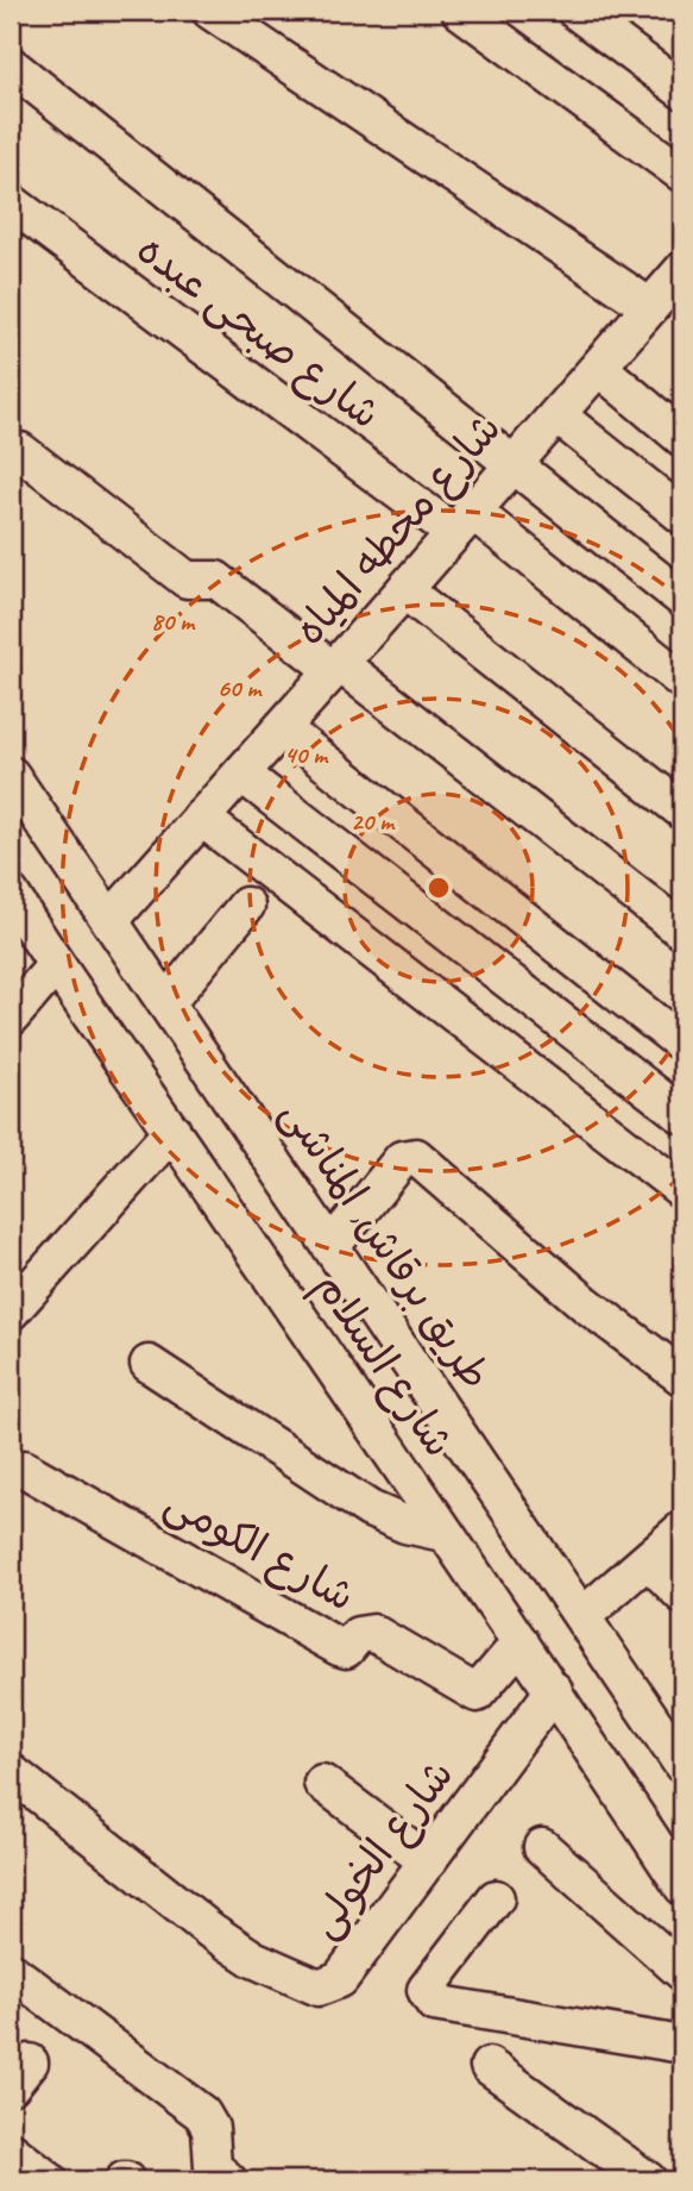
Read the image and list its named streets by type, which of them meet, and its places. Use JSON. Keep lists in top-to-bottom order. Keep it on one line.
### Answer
{"streets":{"street":["شارع صبحى عبده","شارع محطه المياه","طريق برقاش, المناشى","شارع السلام","شارع الكومى","شارع الخولى"]},"crossings":[["شارع صبحى عبده","شارع محطه المياه"],["شارع محطه المياه","طريق برقاش, المناشى"],["شارع السلام","شارع الكومى"],["شارع السلام","شارع الخولى"]],"rings":["80 m","60 m","40 m","20 m"]}
